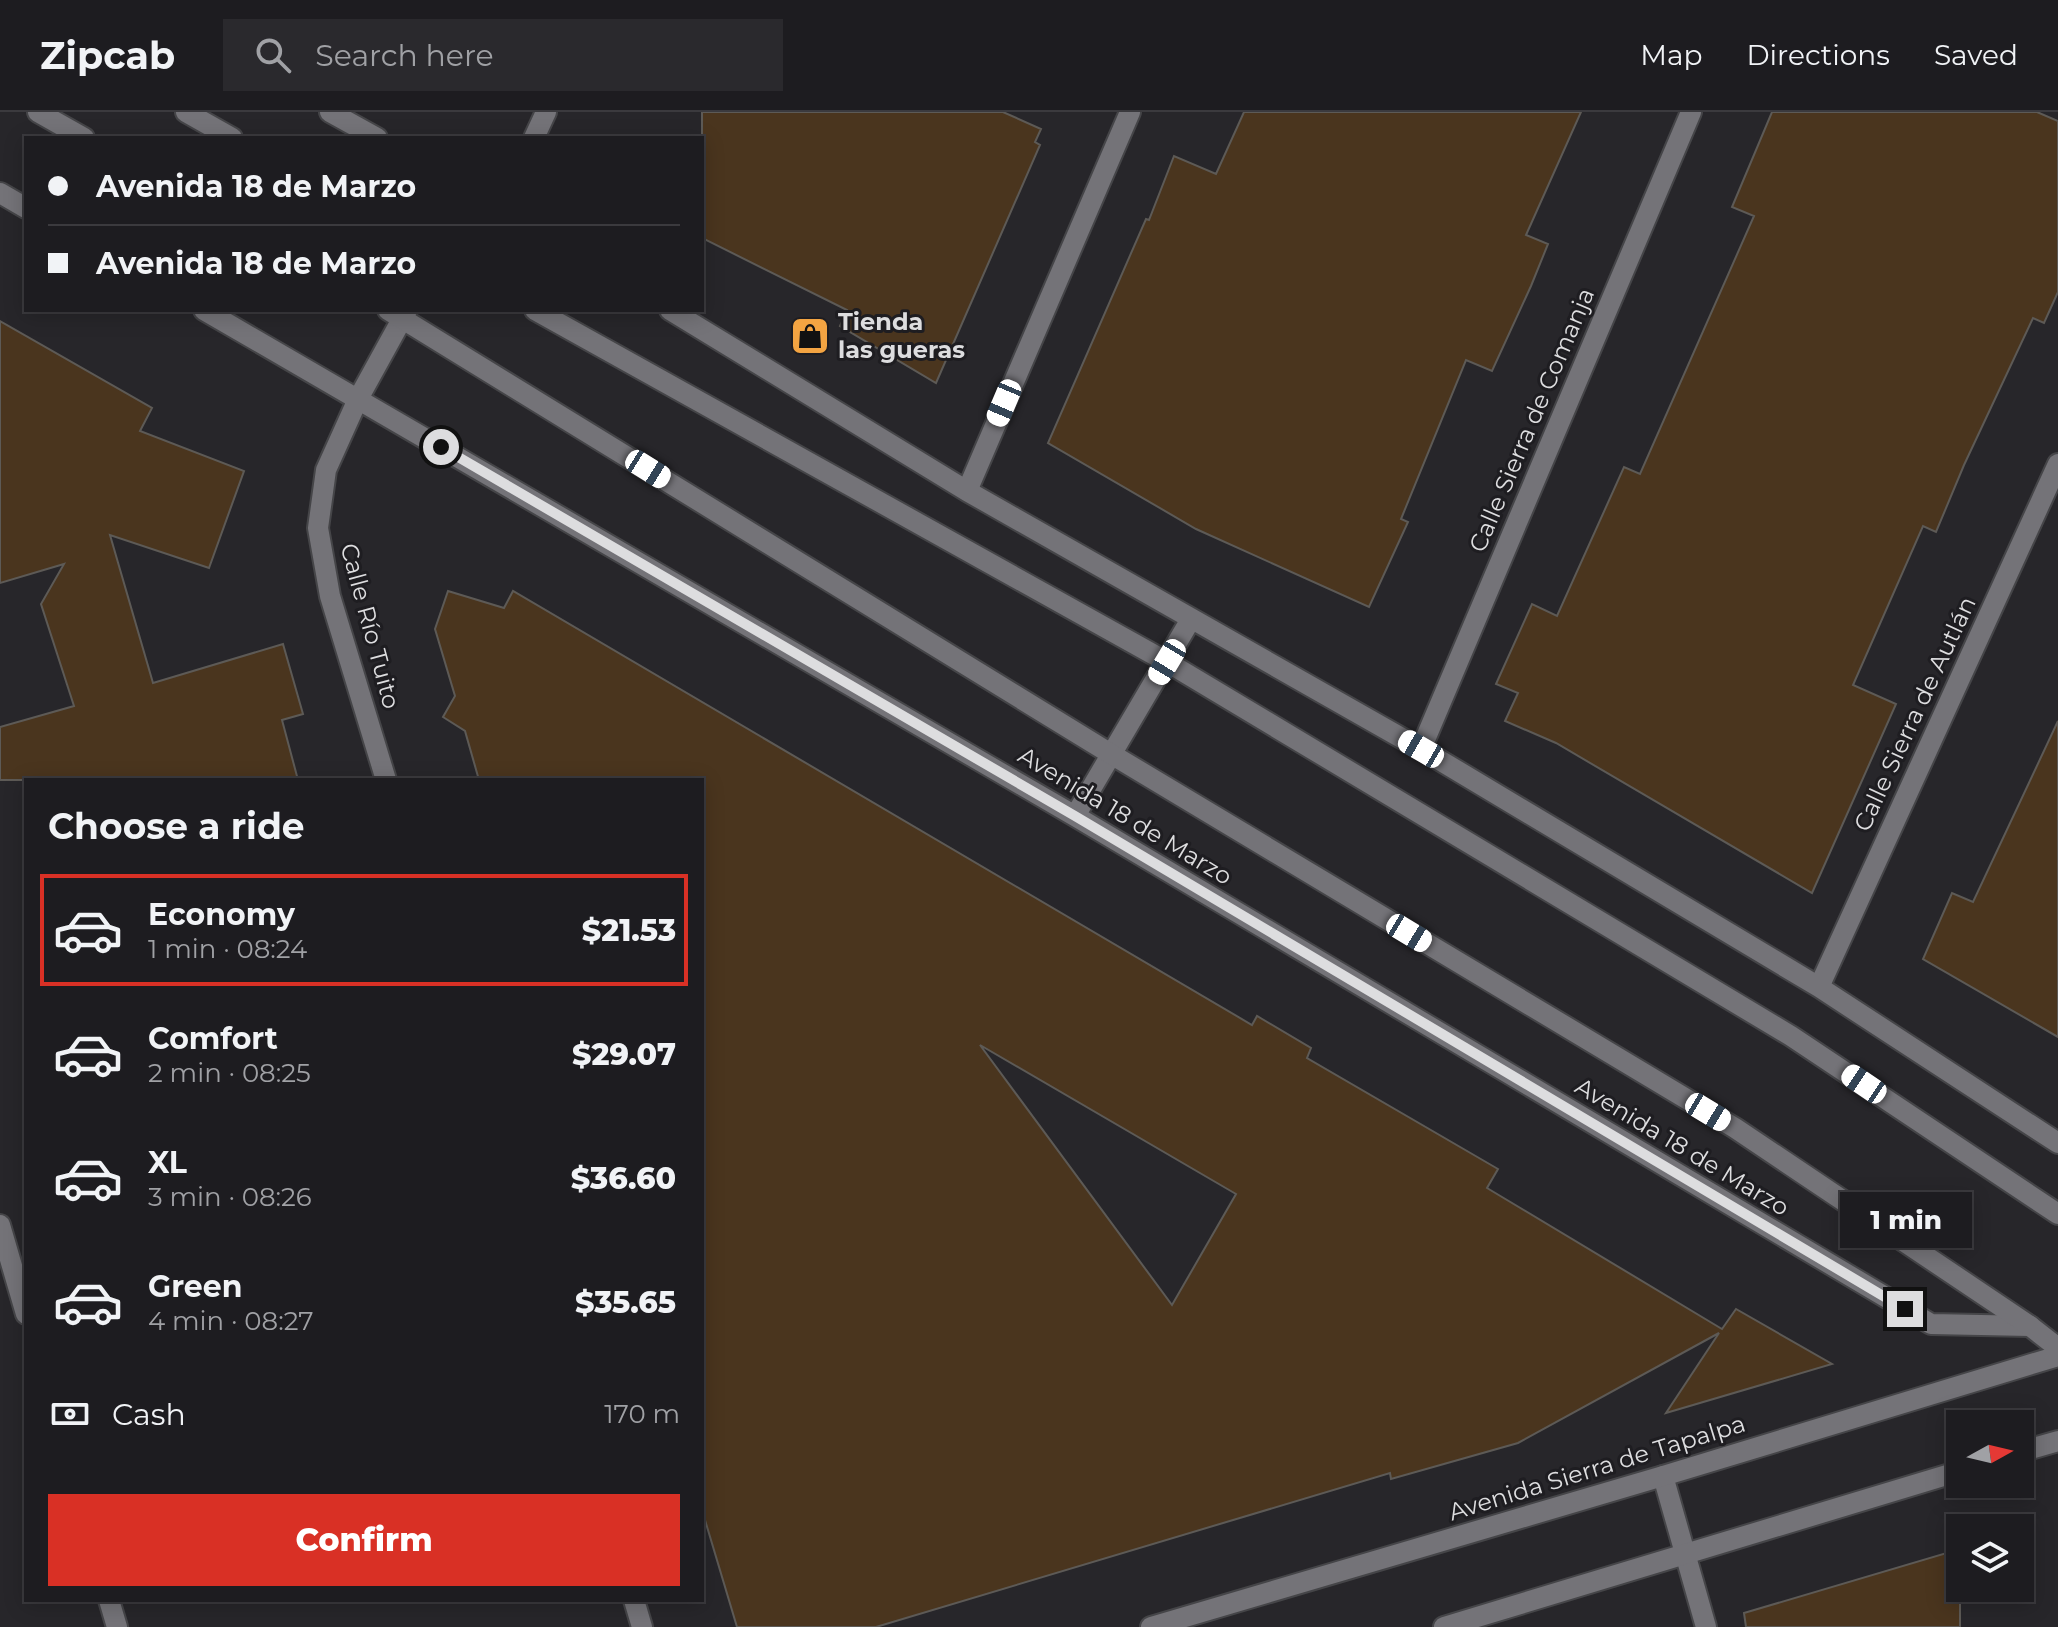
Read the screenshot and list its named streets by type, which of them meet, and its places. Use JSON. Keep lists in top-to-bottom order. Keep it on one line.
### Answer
{"streets":{"street":["Calle Sierra de Comanja","Calle Río Tuito","Calle Sierra de Autlán","Avenida 18 de Marzo","Avenida Sierra de Tapalpa"]},"crossings":[["Calle Río Tuito","Avenida 18 de Marzo"]],"places":{"shop":["Tienda las gueras"]},"north":"right","page":{"header":"Zipcab","search":"Search here","nav":["Map","Directions","Saved"],"banner":["Avenida 18 de Marzo","Avenida 18 de Marzo"],"heading":"Choose a ride","list":[{"name":"Economy","note":"1 min · 08:24","value":"$21.53"},{"name":"Comfort","note":"2 min · 08:25","value":"$29.07"},{"name":"XL","note":"3 min · 08:26","value":"$36.60"},{"name":"Green","note":"4 min · 08:27","value":"$35.65"}],"bubble":"1 min","pay":["Cash","170 m"],"buttons":"Confirm"}}
